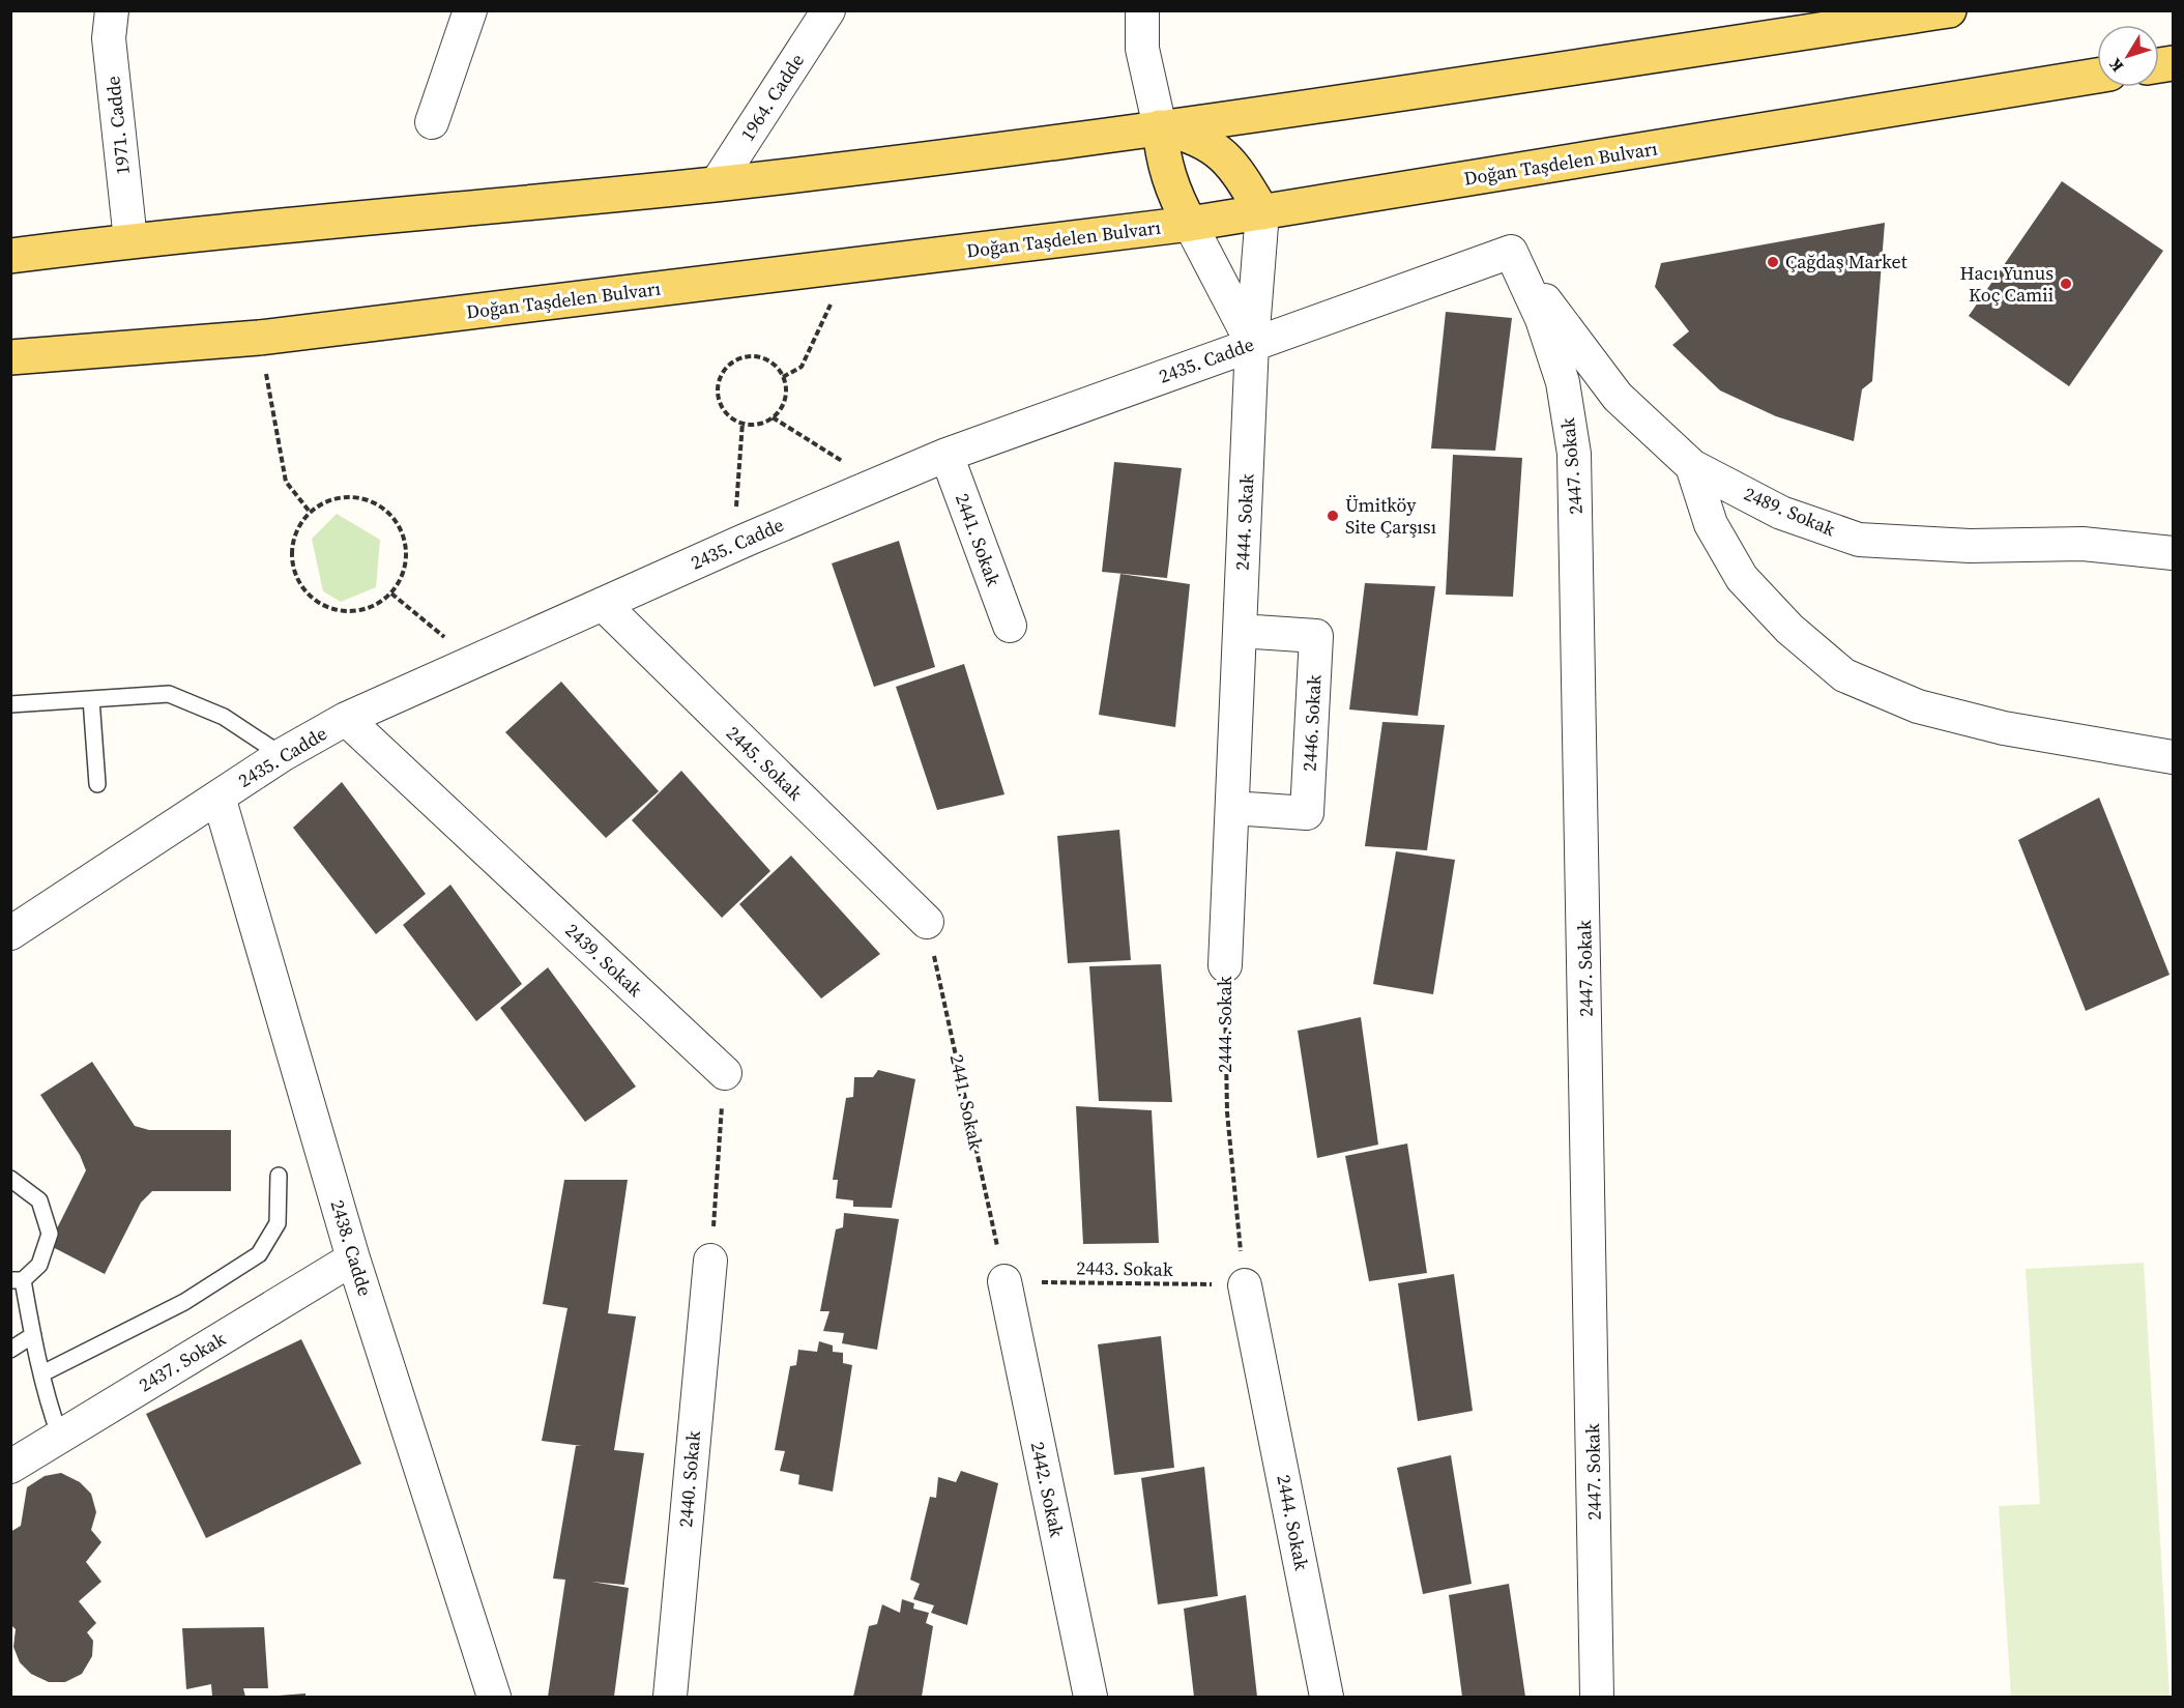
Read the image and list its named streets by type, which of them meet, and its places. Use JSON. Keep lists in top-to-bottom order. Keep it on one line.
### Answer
{"streets":{"main road":["Doğan Taşdelen Bulvarı"],"street":["1964. Cadde","1971. Cadde","2435. Cadde","2447. Sokak","2489. Sokak","2444. Sokak","2441. Sokak","2446. Sokak","2445. Sokak","2439. Sokak","2438. Cadde","2437. Sokak","2440. Sokak","2442. Sokak"],"path":["2443. Sokak"]},"crossings":[["Doğan Taşdelen Bulvarı","2444. Sokak"],["2435. Cadde","2447. Sokak"],["2435. Cadde","2489. Sokak"],["2435. Cadde","2444. Sokak"],["2435. Cadde","2441. Sokak"],["2435. Cadde","2445. Sokak"],["2435. Cadde","2439. Sokak"],["2435. Cadde","2438. Cadde"],["2447. Sokak","2489. Sokak"],["2444. Sokak","2446. Sokak"],["2444. Sokak","2443. Sokak"],["2441. Sokak","2445. Sokak"],["2441. Sokak","2443. Sokak"],["2441. Sokak","2442. Sokak"],["2438. Cadde","2437. Sokak"],["2443. Sokak","2442. Sokak"]],"places":["Çağdaş Market","Hacı Yunus Koç Camii","Ümitköy Site Çarşısı"],"north":"bottom left"}
